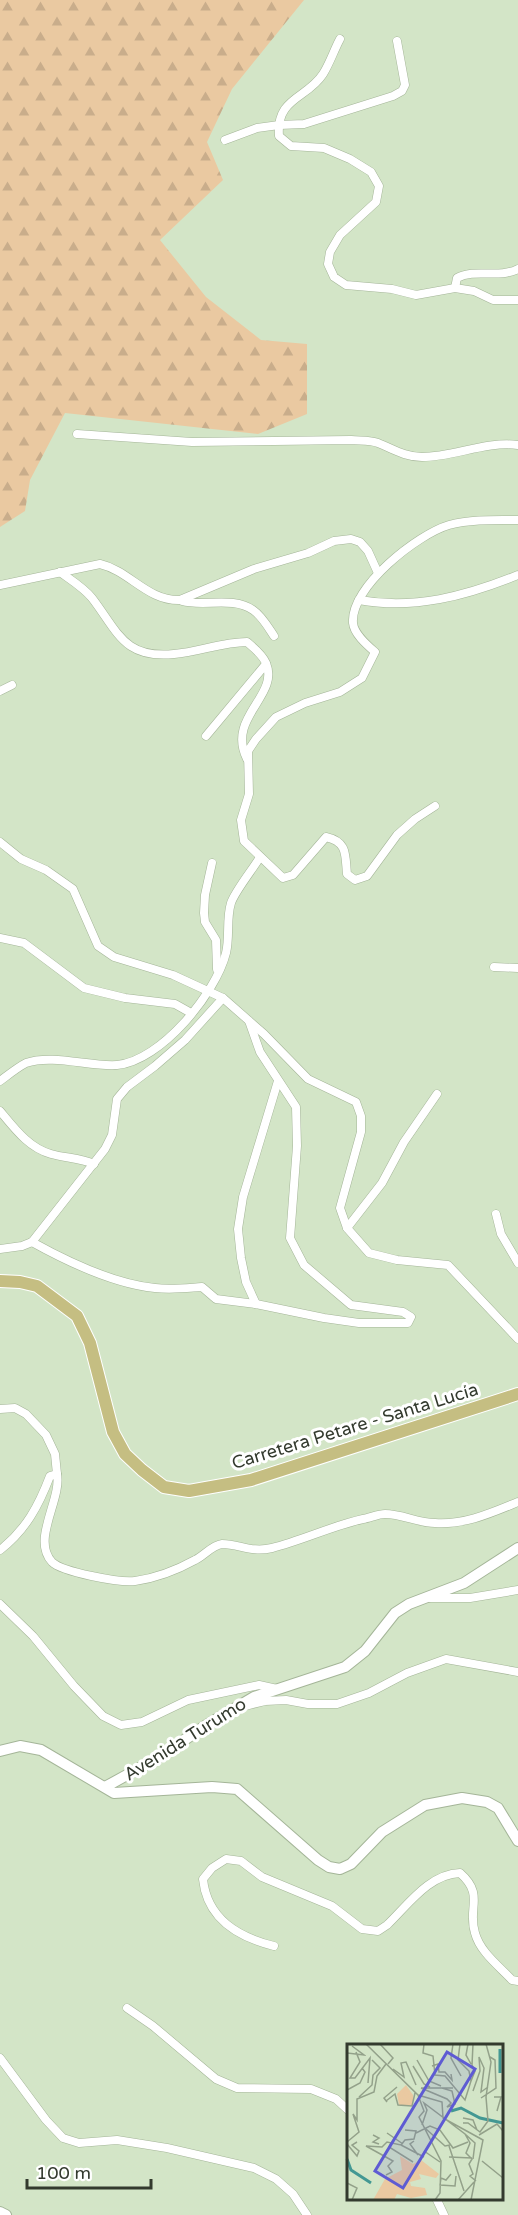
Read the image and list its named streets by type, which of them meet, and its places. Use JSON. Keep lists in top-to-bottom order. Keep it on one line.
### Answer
{"streets":{"main road":["Carretera Petare - Santa Lucía"],"street":["Avenida Turumo"]},"scale_bar":"100 m"}
